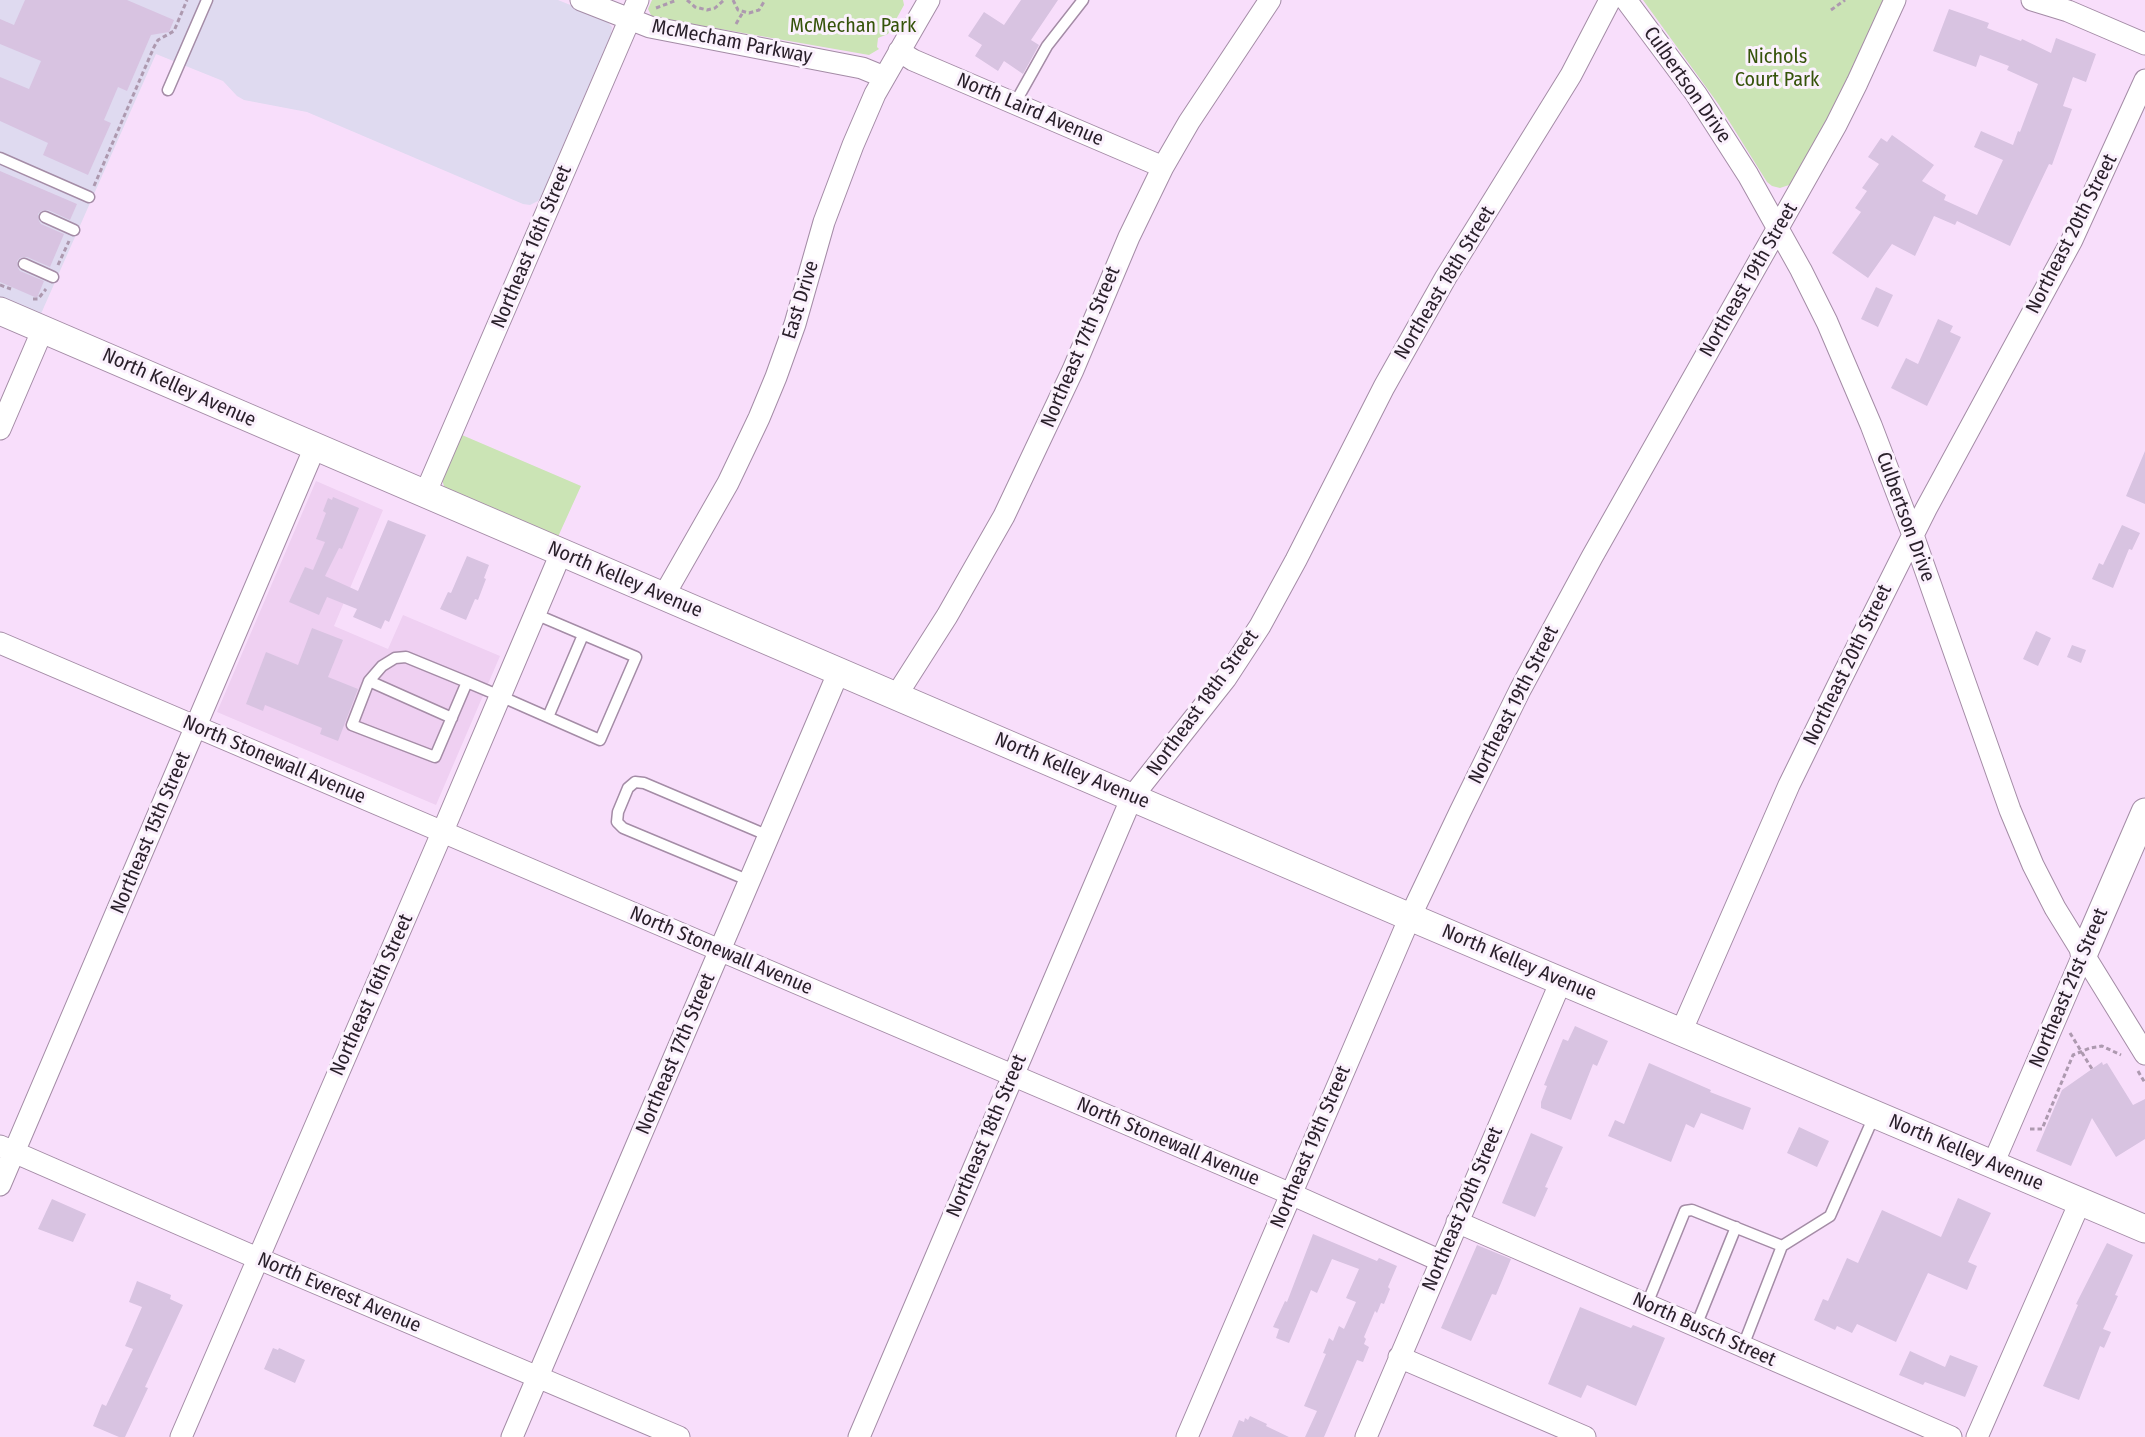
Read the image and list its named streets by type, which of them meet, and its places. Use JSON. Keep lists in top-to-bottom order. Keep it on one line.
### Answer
{"streets":{"street":["McMecham Parkway","Culbertson Drive","North Laird Avenue","Northeast 20th Street","Northeast 16th Street","Northeast 19th Street","Northeast 18th Street","East Drive","Northeast 17th Street","North Kelley Avenue","North Stonewall Avenue","Northeast 15th Street","Northeast 21st Street","North Everest Avenue","North Busch Street"]},"crossings":[["McMecham Parkway","Northeast 16th Street"],["McMecham Parkway","East Drive"],["Culbertson Drive","Northeast 20th Street"],["Culbertson Drive","Northeast 19th Street"],["Culbertson Drive","Northeast 21st Street"],["North Laird Avenue","East Drive"],["North Laird Avenue","Northeast 17th Street"],["Northeast 20th Street","North Kelley Avenue"],["Northeast 20th Street","North Stonewall Avenue"],["Northeast 20th Street","North Busch Street"],["Northeast 16th Street","North Kelley Avenue"],["Northeast 16th Street","North Stonewall Avenue"],["Northeast 16th Street","North Everest Avenue"],["Northeast 19th Street","North Kelley Avenue"],["Northeast 19th Street","North Stonewall Avenue"],["Northeast 18th Street","North Kelley Avenue"],["Northeast 18th Street","North Stonewall Avenue"],["East Drive","North Kelley Avenue"],["Northeast 17th Street","North Kelley Avenue"],["Northeast 17th Street","North Stonewall Avenue"],["Northeast 17th Street","North Everest Avenue"],["North Kelley Avenue","Northeast 15th Street"],["North Kelley Avenue","Northeast 21st Street"],["North Stonewall Avenue","Northeast 15th Street"],["Northeast 15th Street","North Everest Avenue"]],"parks":["McMechan Park","Nichols Court Park"]}
